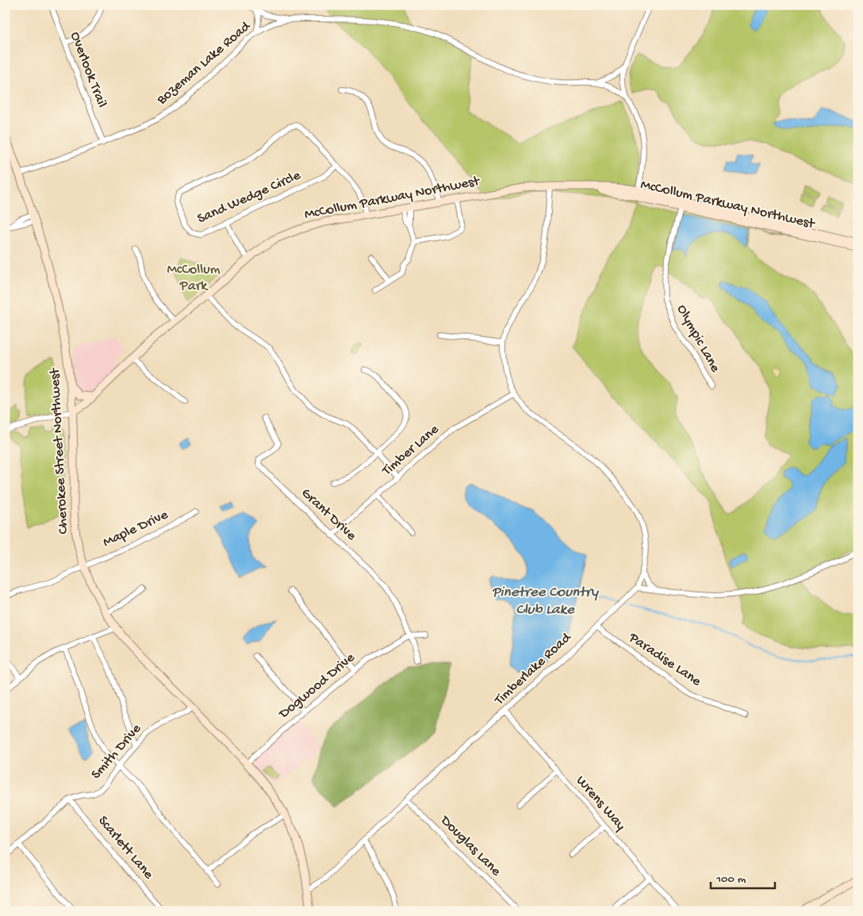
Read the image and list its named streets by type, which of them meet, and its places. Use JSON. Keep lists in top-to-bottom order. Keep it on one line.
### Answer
{"streets":{"street":["Bozeman Lake Road","Overlook Trail","Sand Wedge Circle","McCollum Parkway Northwest","Olympic Lane","Timber Lane","Cherokee Street Northwest","Grant Drive","Maple Drive","Paradise Lane","Timberlake Road","Dogwood Drive","Smith Drive","Wrens Way","Douglas Lane","Scarlett Lane"]},"crossings":[["Bozeman Lake Road","Overlook Trail"],["Bozeman Lake Road","McCollum Parkway Northwest"],["Bozeman Lake Road","Cherokee Street Northwest"],["Sand Wedge Circle","McCollum Parkway Northwest"],["McCollum Parkway Northwest","Olympic Lane"],["McCollum Parkway Northwest","Cherokee Street Northwest"],["McCollum Parkway Northwest","Timberlake Road"],["Timber Lane","Grant Drive"],["Timber Lane","Timberlake Road"],["Cherokee Street Northwest","Maple Drive"],["Cherokee Street Northwest","Timberlake Road"],["Cherokee Street Northwest","Dogwood Drive"],["Cherokee Street Northwest","Smith Drive"],["Grant Drive","Dogwood Drive"],["Paradise Lane","Timberlake Road"],["Timberlake Road","Wrens Way"],["Timberlake Road","Douglas Lane"],["Smith Drive","Scarlett Lane"]],"water":["Pinetree Country Club Lake"],"parks":["McCollum Park"],"scale_bar":"100 m"}
